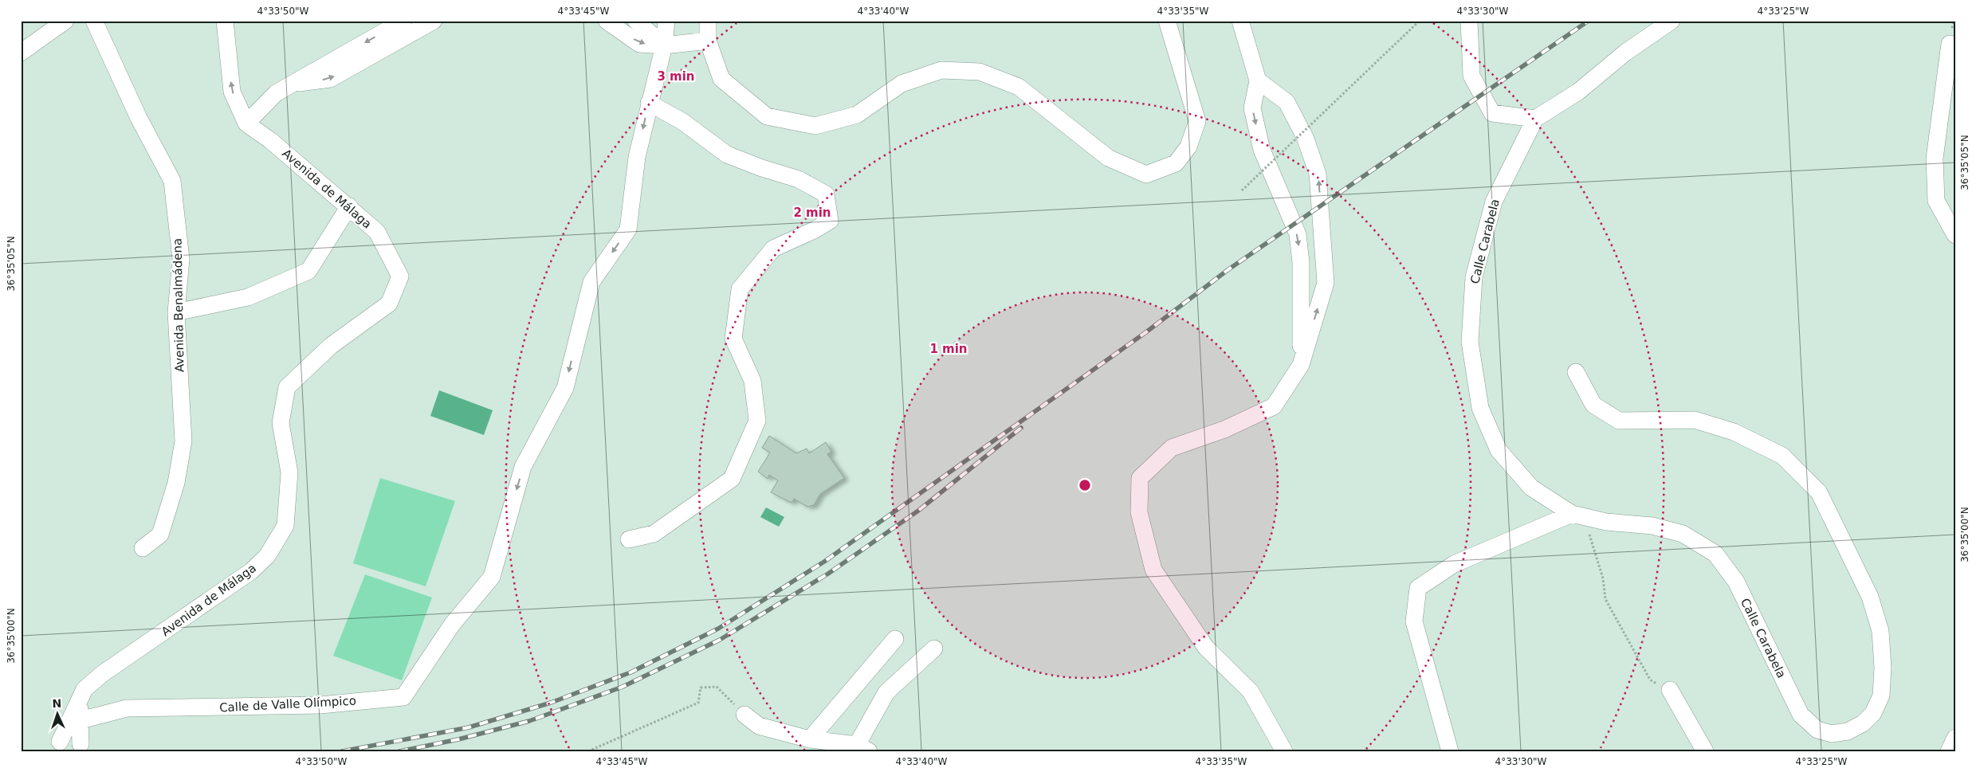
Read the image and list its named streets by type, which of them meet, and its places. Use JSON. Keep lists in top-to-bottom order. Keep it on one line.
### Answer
{"streets":{"street":["Avenida de Málaga","Calle Carabela","Avenida Benalmádena","Calle de Valle Olímpico"]},"one_way":["Calle de Valle Olímpico"],"north":"top","coordinates":["4°33'50\"W","4°33'45\"W","4°33'40\"W","4°33'35\"W","4°33'30\"W","4°33'25\"W","36°35'05\"N","36°35'00\"N"],"rings":["3 min","2 min","1 min"]}
